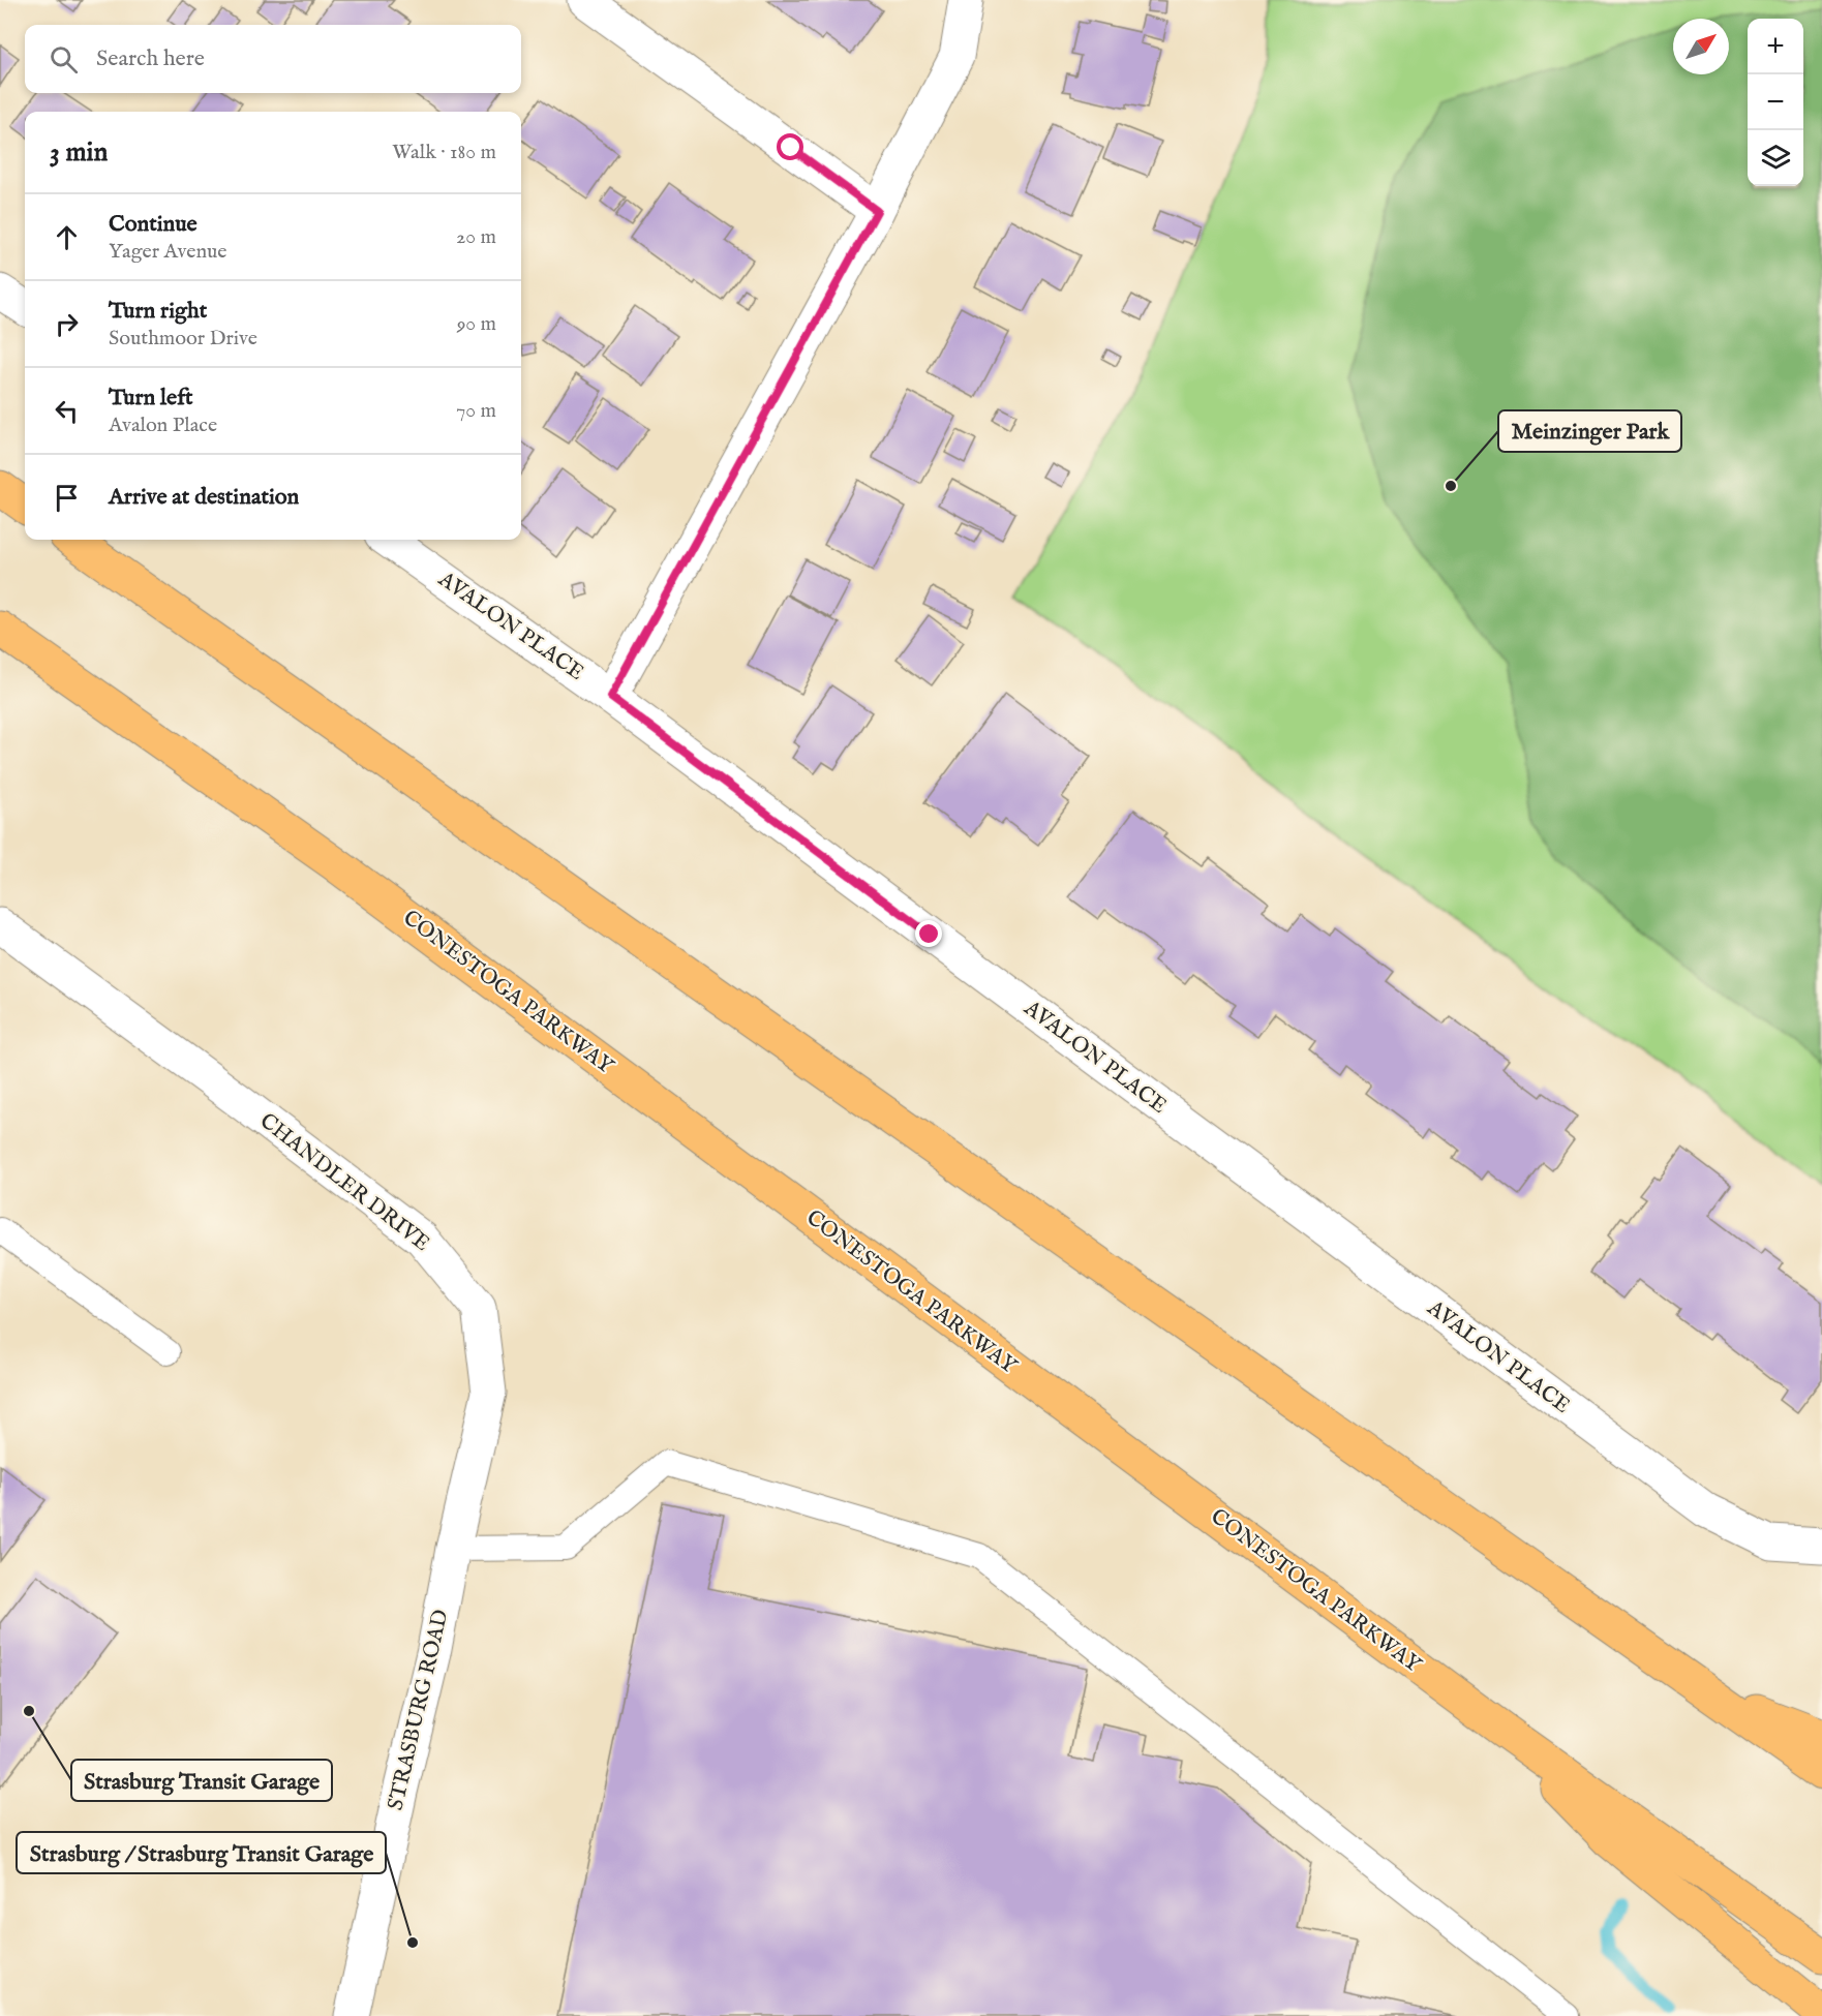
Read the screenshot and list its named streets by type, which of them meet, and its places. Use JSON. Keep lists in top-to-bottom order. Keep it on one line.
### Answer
{"streets":{"highway":["CONESTOGA PARKWAY"],"street":["AVALON PLACE","CHANDLER DRIVE","STRASBURG ROAD"]},"crossings":[["CHANDLER DRIVE","STRASBURG ROAD"]],"places":["Meinzinger Park","Strasburg Transit Garage","Strasburg / Strasburg Transit Garage"],"north":"top right","page":{"map_buttons":["+","−"],"search":"Search here","heading":["3 min","Walk · 180 m"],"list":[["Continue","Yager Avenue","20 m"],["Turn right","Southmoor Drive","90 m"],["Turn left","Avalon Place","70 m"],"Arrive at destination"]}}
